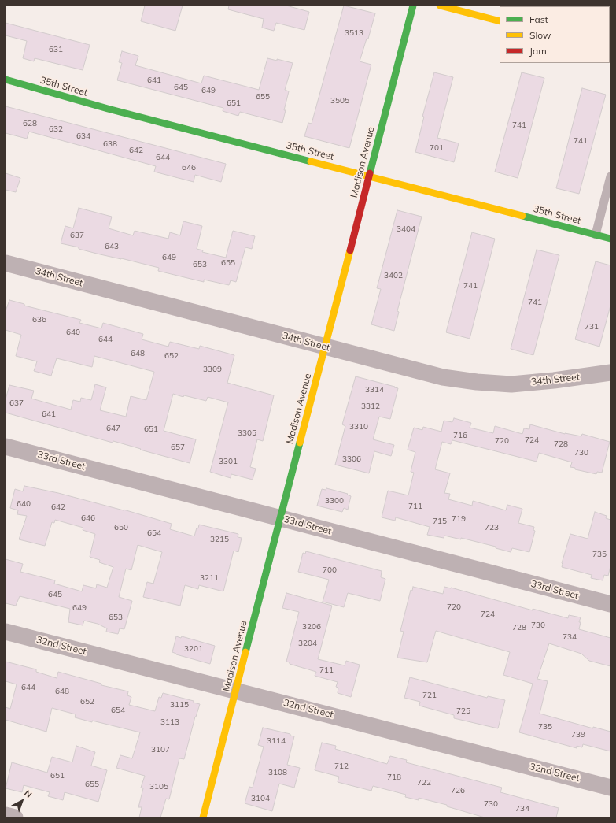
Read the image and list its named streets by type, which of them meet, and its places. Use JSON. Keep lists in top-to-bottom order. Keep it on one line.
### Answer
{"streets":{"street":["35th Street","Madison Avenue","34th Street","33rd Street","32nd Street"]},"crossings":[["35th Street","Madison Avenue"],["Madison Avenue","34th Street"],["Madison Avenue","33rd Street"],["Madison Avenue","32nd Street"]],"house_numbers":["3513","631","641","645","649","655","3505","651","628","741","632","634","741","638","701","642","644","646","3404","637","643","649","655","653","3402","741","741","636","731","640","644","648","652","3309","3314","637","3312","641","3310","647","651","3305","716","724","720","728","657","730","3306","3301","3300","640","711","642","646","719","715","650","723","654","3215","735","700","3211","645","720","649","724","653","730","3206","728","734","3204","3201","711","644","648","721","652","3115","654","725","3113","735","739","3114","3107","712","3108","651","718","722","655","3105","726","3104","730","734"],"legend":["Fast","Slow","Jam"],"north":"top right"}
